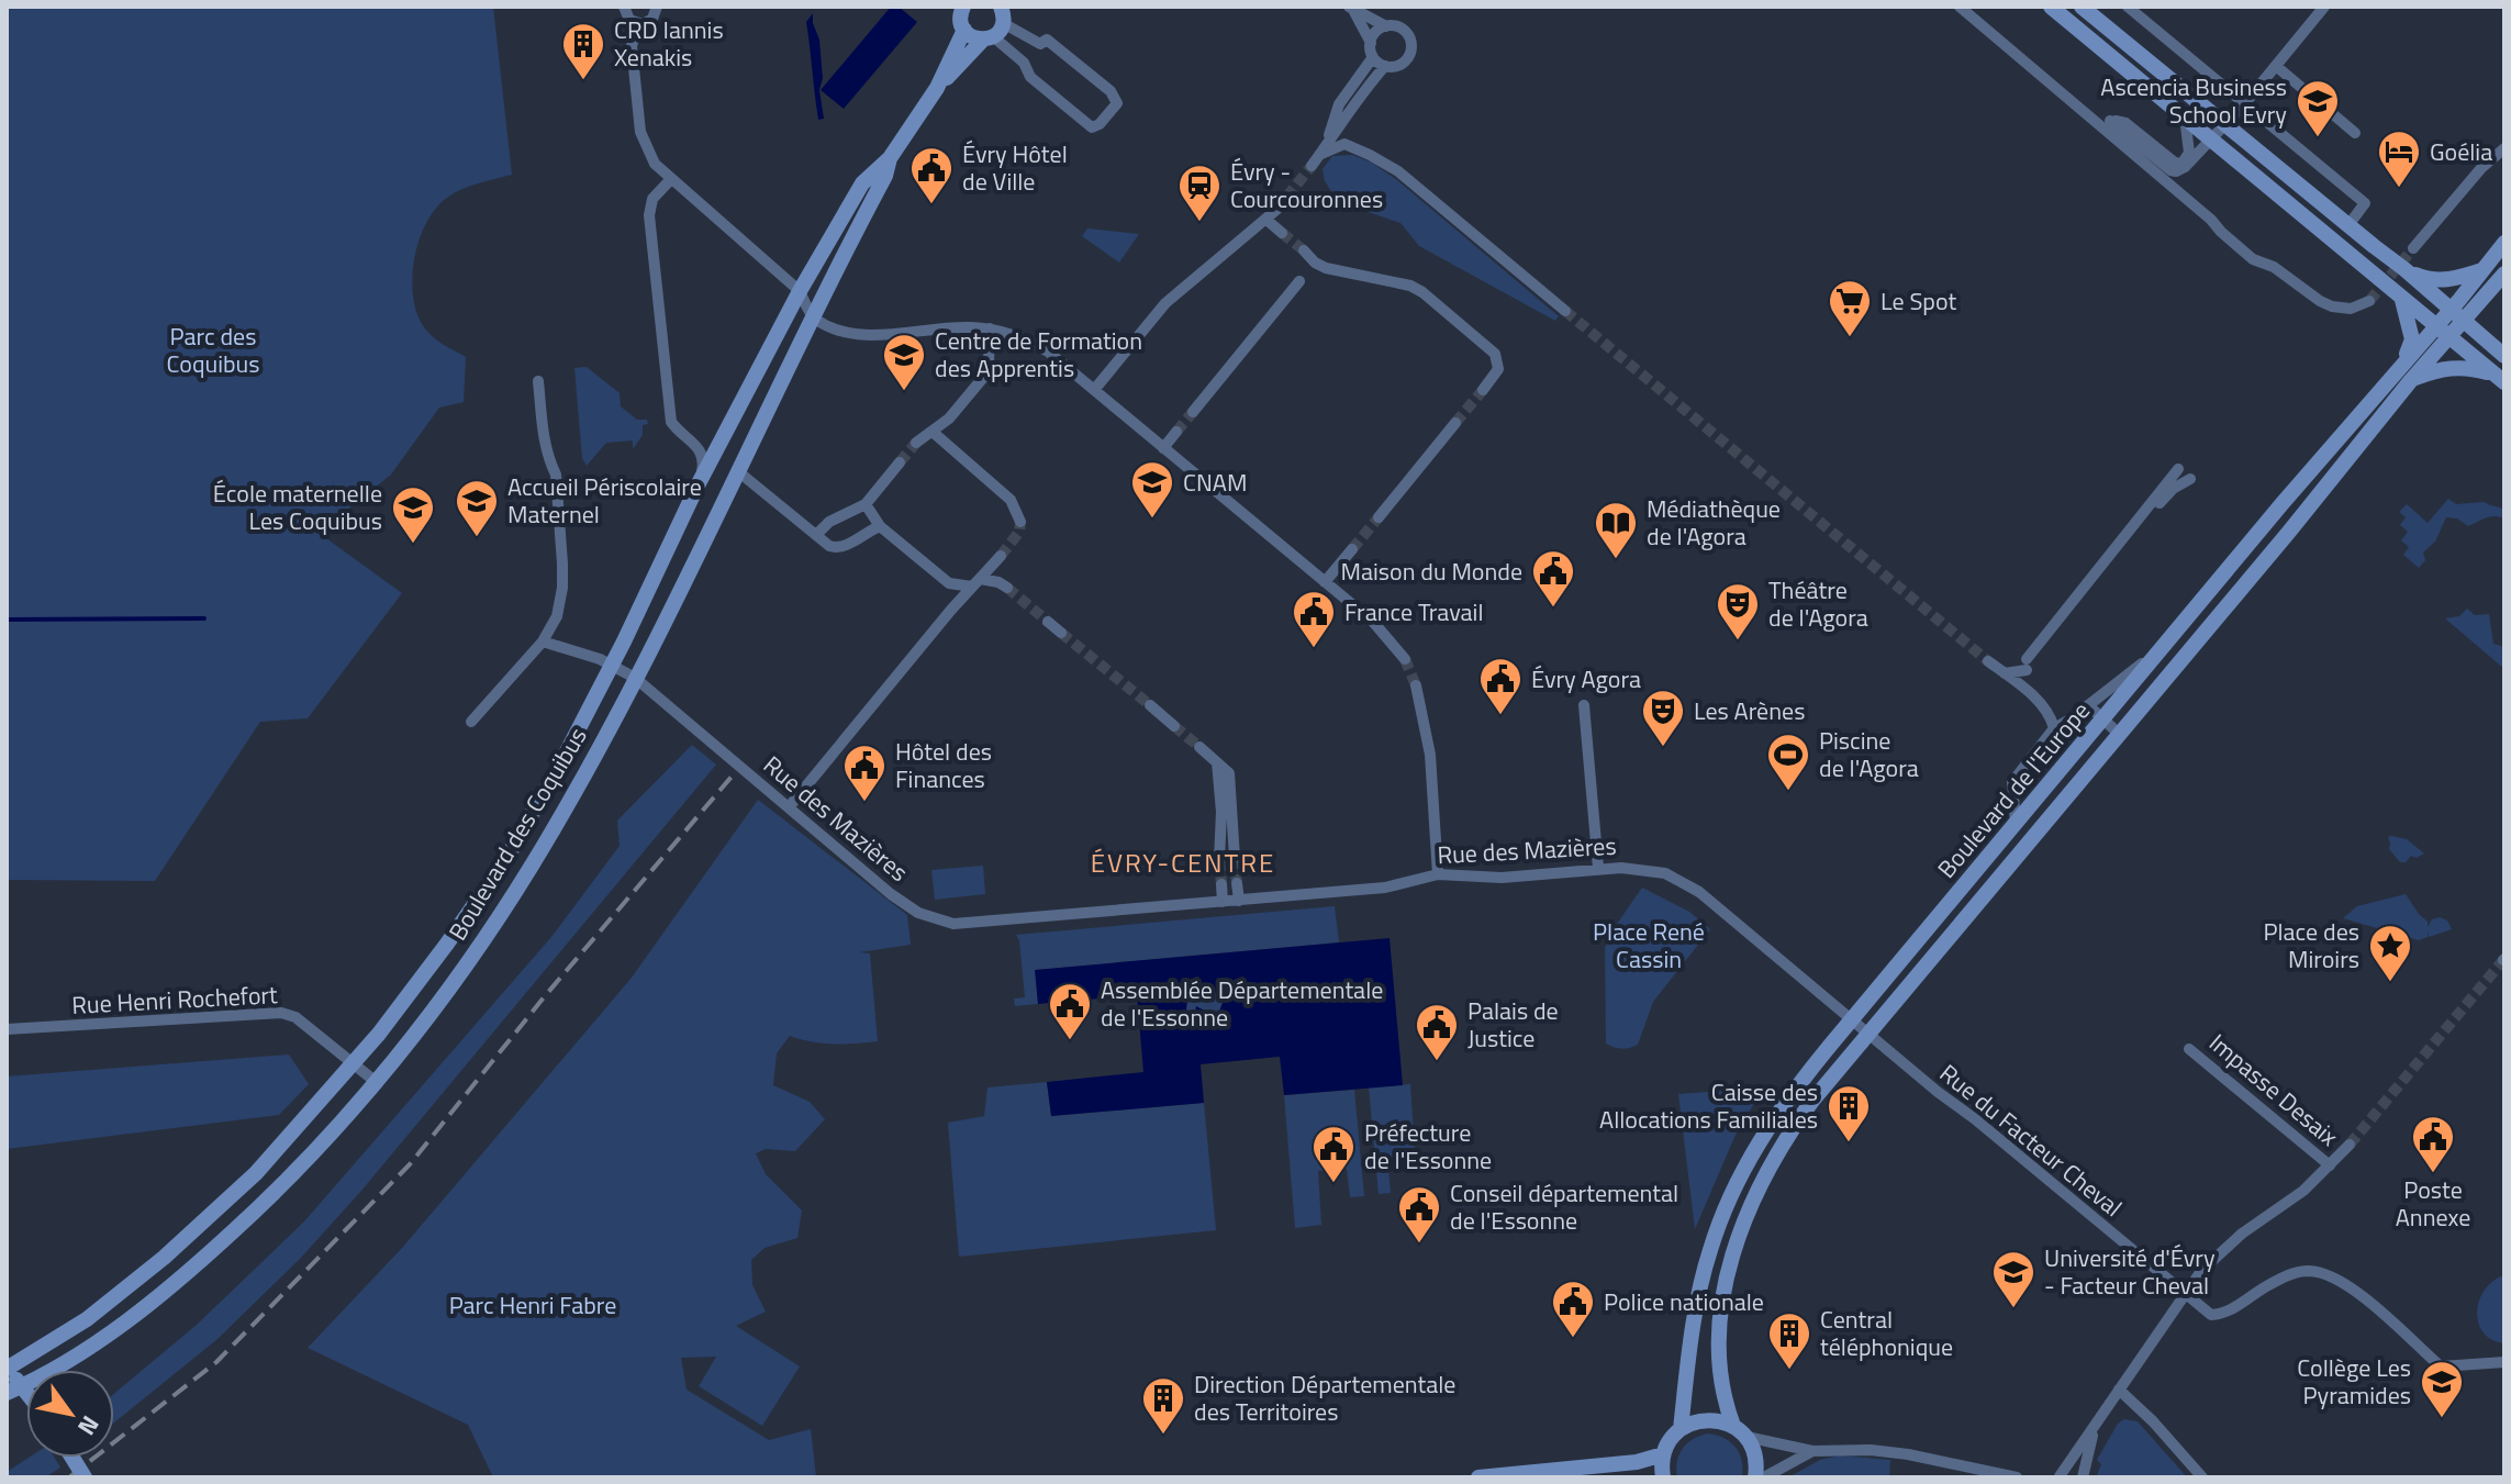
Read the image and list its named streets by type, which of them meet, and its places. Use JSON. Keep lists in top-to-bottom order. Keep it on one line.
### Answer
{"streets":{"main road":["Boulevard de l'Europe","Boulevard des Coquibus"],"street":["Rue des Mazières","Rue Henri Rochefort","Impasse Desaix","Rue du Facteur Cheval"]},"crossings":[["Boulevard de l'Europe","Rue des Mazières"],["Boulevard de l'Europe","Rue du Facteur Cheval"],["Rue des Mazières","Boulevard des Coquibus"],["Rue des Mazières","Rue du Facteur Cheval"],["Boulevard des Coquibus","Rue Henri Rochefort"]],"districts":["ÉVRY-CENTRE"],"parks":["Parc des Coquibus","Place René Cassin","Parc Henri Fabre"],"places":{"building":["CRD Iannis Xenakis","Caisse des Allocations Familiales","Central téléphonique","Direction Départementale des Territoires"],"school or university":["Ascencia Business School Evry","Centre de Formation des Apprentis","CNAM","Accueil Périscolaire Maternel","École maternelle Les Coquibus","Université d'Évry - Facteur Cheval","Collège Les Pyramides"],"hotel":["Goélia"],"public building":["Évry Hôtel de Ville","Maison du Monde","France Travail","Évry Agora","Hôtel des Finances","Assemblée Départementale de l'Essonne","Palais de Justice","Poste Annexe","Préfecture de l'Essonne","Conseil départemental de l'Essonne","Police nationale"],"station":["Évry - Courcouronnes"],"supermarket":["Le Spot"],"library":["Médiathèque de l'Agora"],"theatre":["Théâtre de l'Agora","Les Arènes"],"sports":["Piscine de l'Agora"],"place":["Place des Miroirs"]},"north":"bottom right"}
